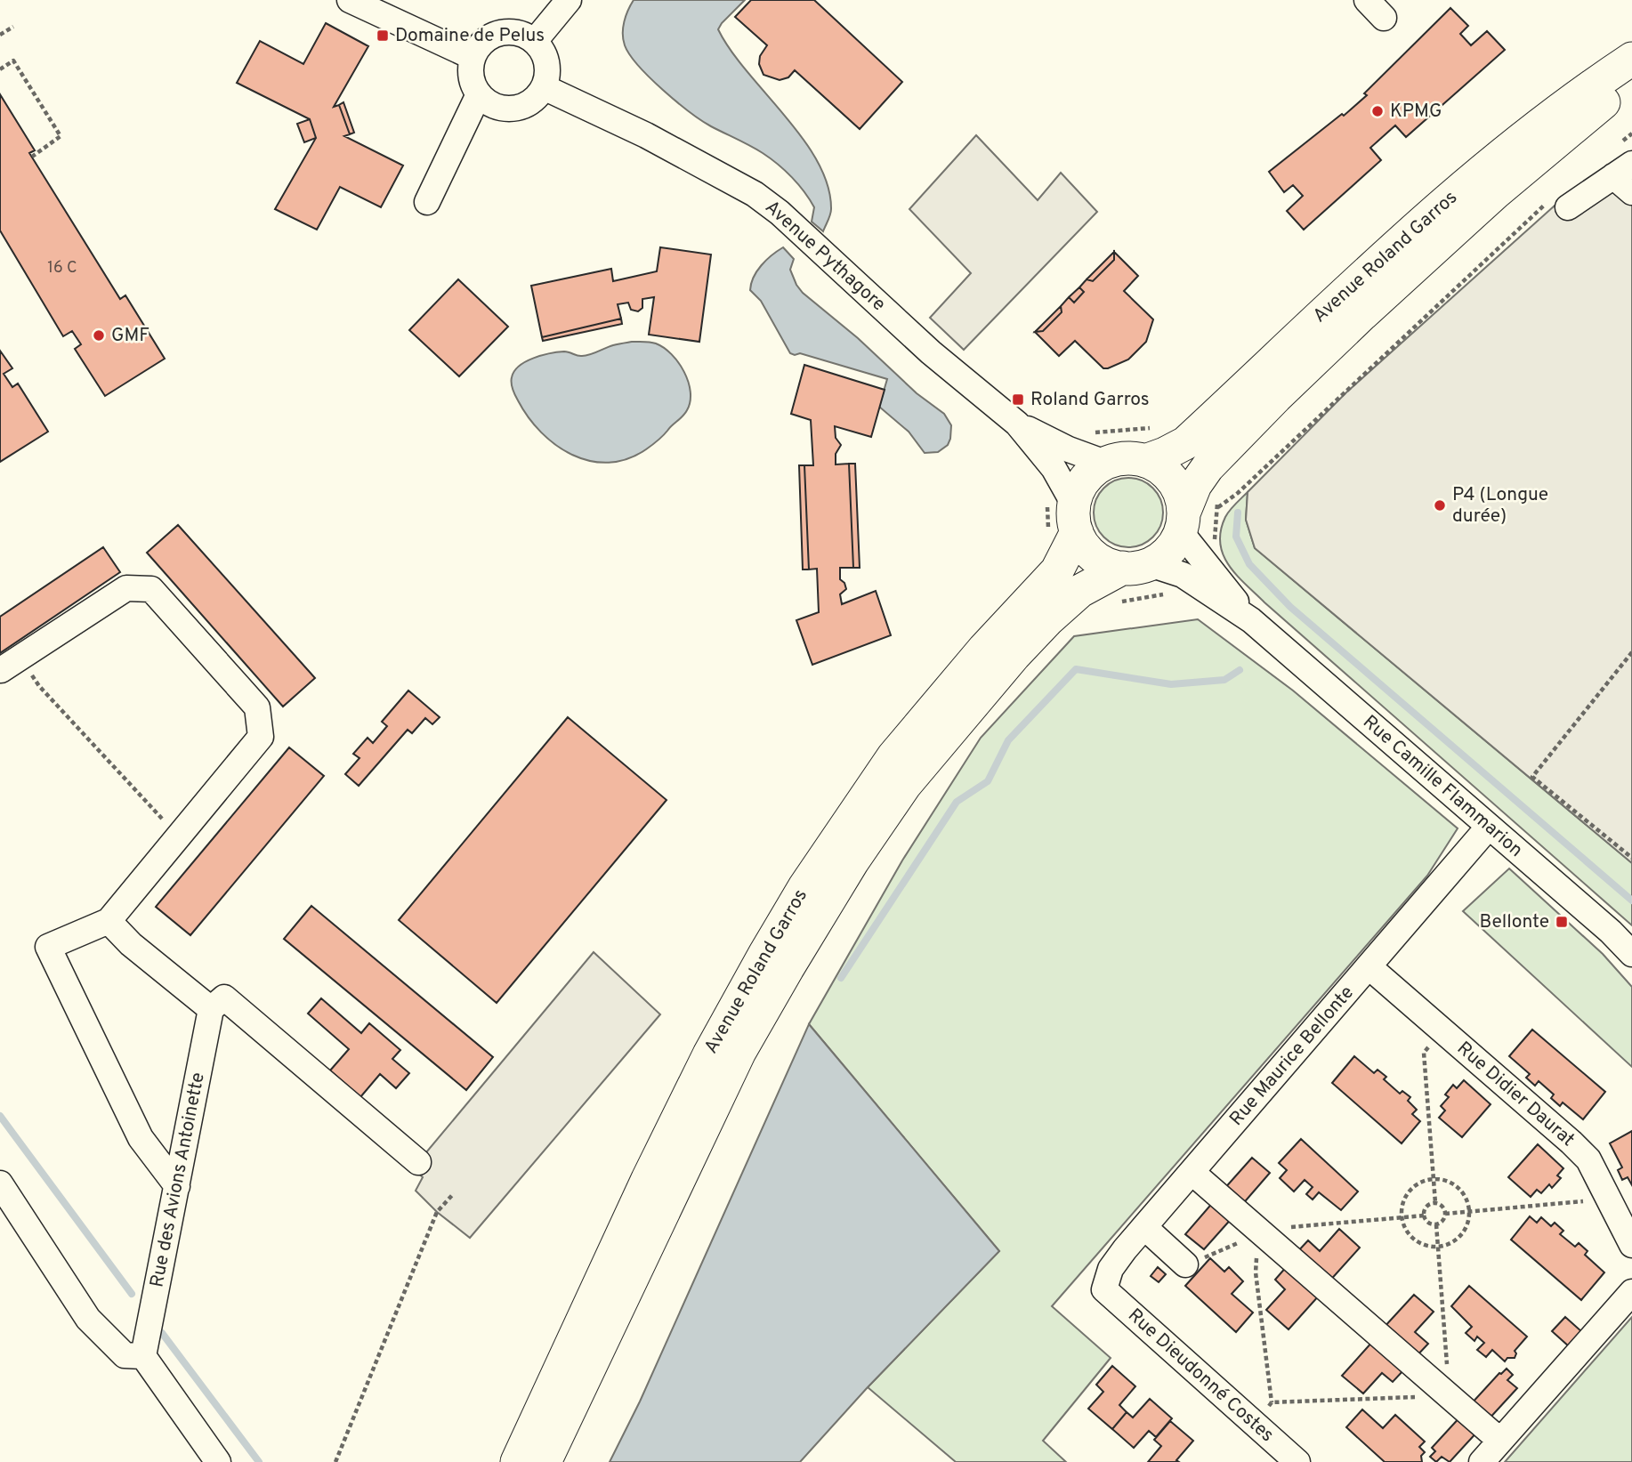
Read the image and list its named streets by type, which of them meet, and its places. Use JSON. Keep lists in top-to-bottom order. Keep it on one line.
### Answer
{"streets":{"main road":["Avenue Roland Garros"],"street":["Avenue Pythagore","Rue Camille Flammarion","Rue Maurice Bellonte","Rue Didier Daurat","Rue des Avions Antoinette","Rue Dieudonné Costes"]},"crossings":[["Avenue Pythagore","Avenue Roland Garros"],["Avenue Pythagore","Rue Camille Flammarion"],["Avenue Roland Garros","Rue Camille Flammarion"],["Rue Camille Flammarion","Rue Maurice Bellonte"],["Rue Maurice Bellonte","Rue Didier Daurat"],["Rue Maurice Bellonte","Rue Dieudonné Costes"]],"places":{"transit":["Domaine de Pelus","Roland Garros","Bellonte"],"other":["KPMG","GMF","P4 (Longue durée)"]},"house_numbers":["16 C"]}
